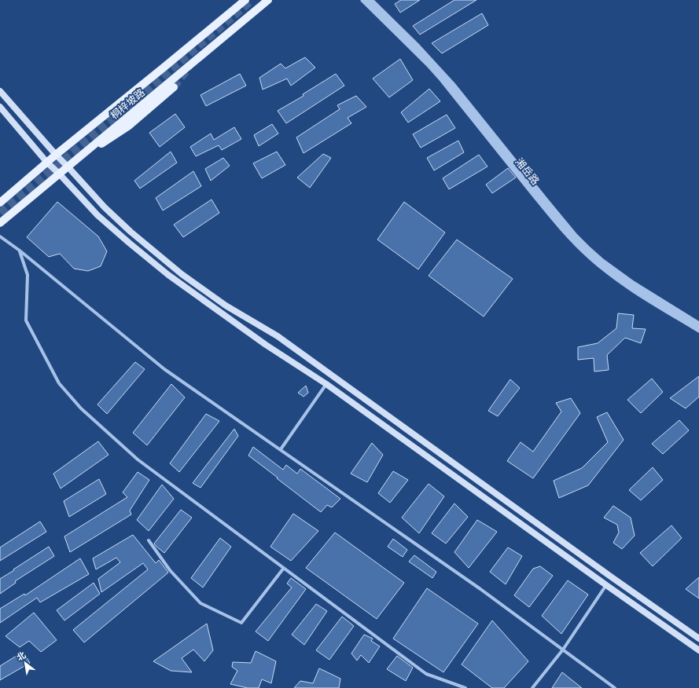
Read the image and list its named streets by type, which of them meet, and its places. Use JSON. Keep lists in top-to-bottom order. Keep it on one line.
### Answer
{"streets":{"main road":["桐梓坡路"],"street":["湘岳路"]},"north":"top left"}
